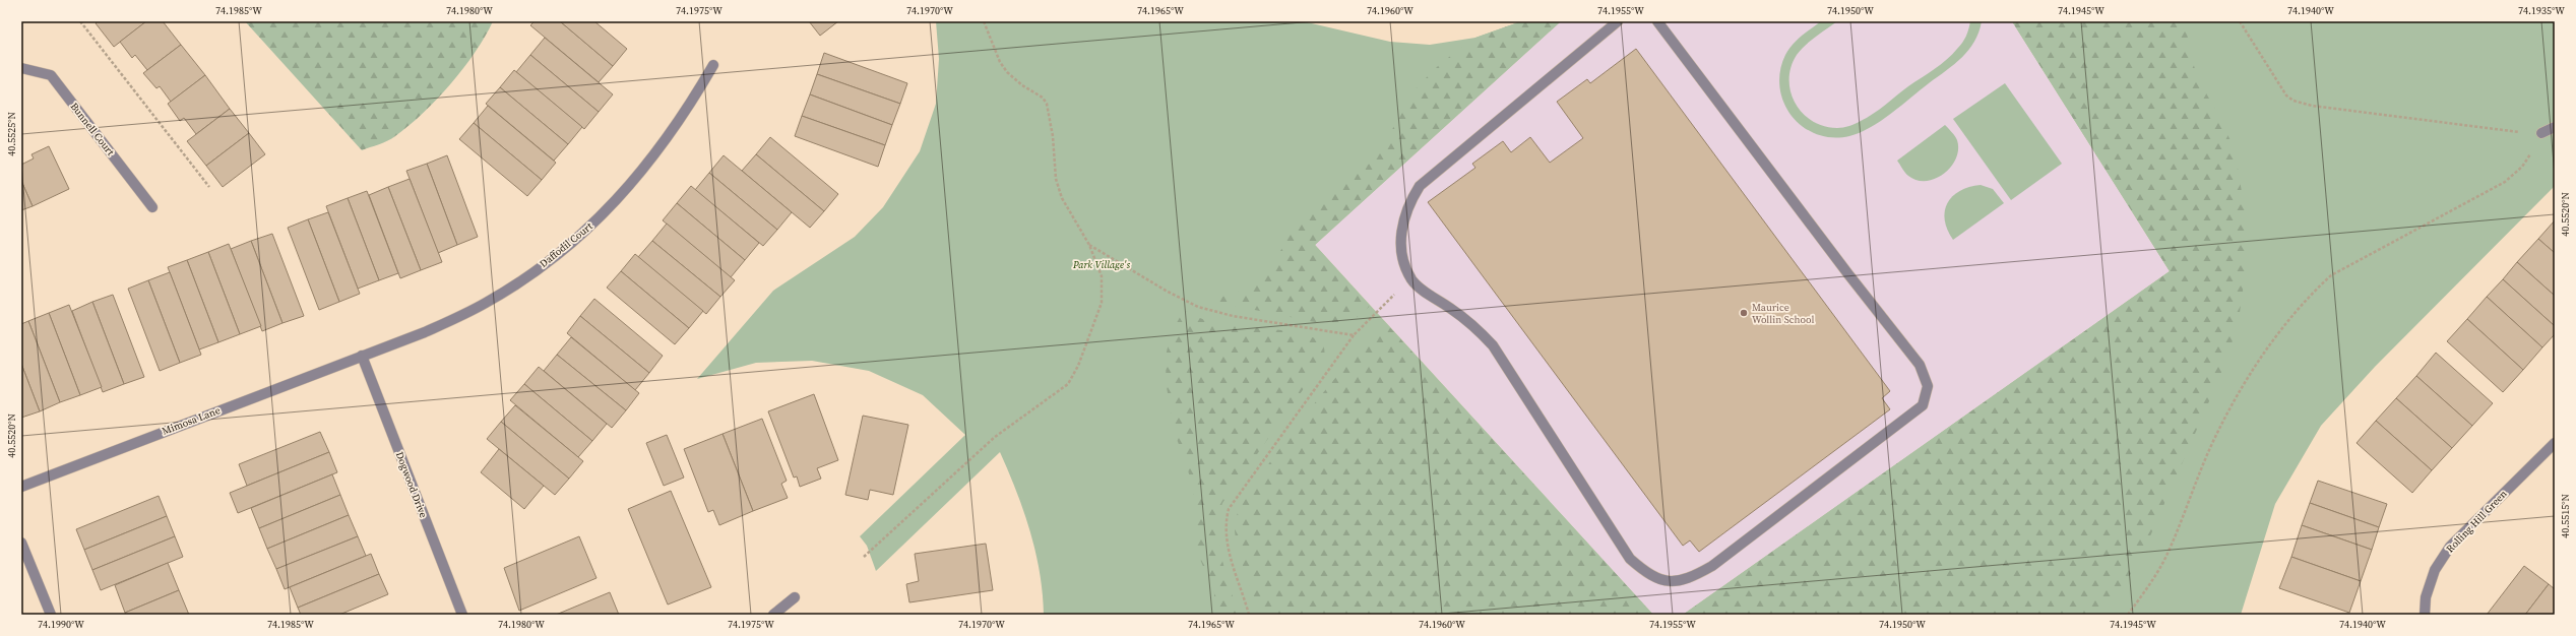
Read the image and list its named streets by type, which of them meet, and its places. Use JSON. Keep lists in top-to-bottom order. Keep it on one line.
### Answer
{"streets":{"street":["Bunnell Court","Daffodil Court","Mimosa Lane","Dogwood Drive","Rolling Hill Green"]},"crossings":[["Daffodil Court","Mimosa Lane"],["Daffodil Court","Dogwood Drive"],["Mimosa Lane","Dogwood Drive"]],"parks":["Park Village's"],"places":["Maurice Wollin School"],"coordinates":["74.1985°W","74.1980°W","74.1975°W","74.1970°W","74.1965°W","74.1960°W","74.1955°W","74.1950°W","74.1945°W","74.1940°W","74.1935°W","40.5525°N","40.5520°N","40.5515°N","74.1990°W"]}
